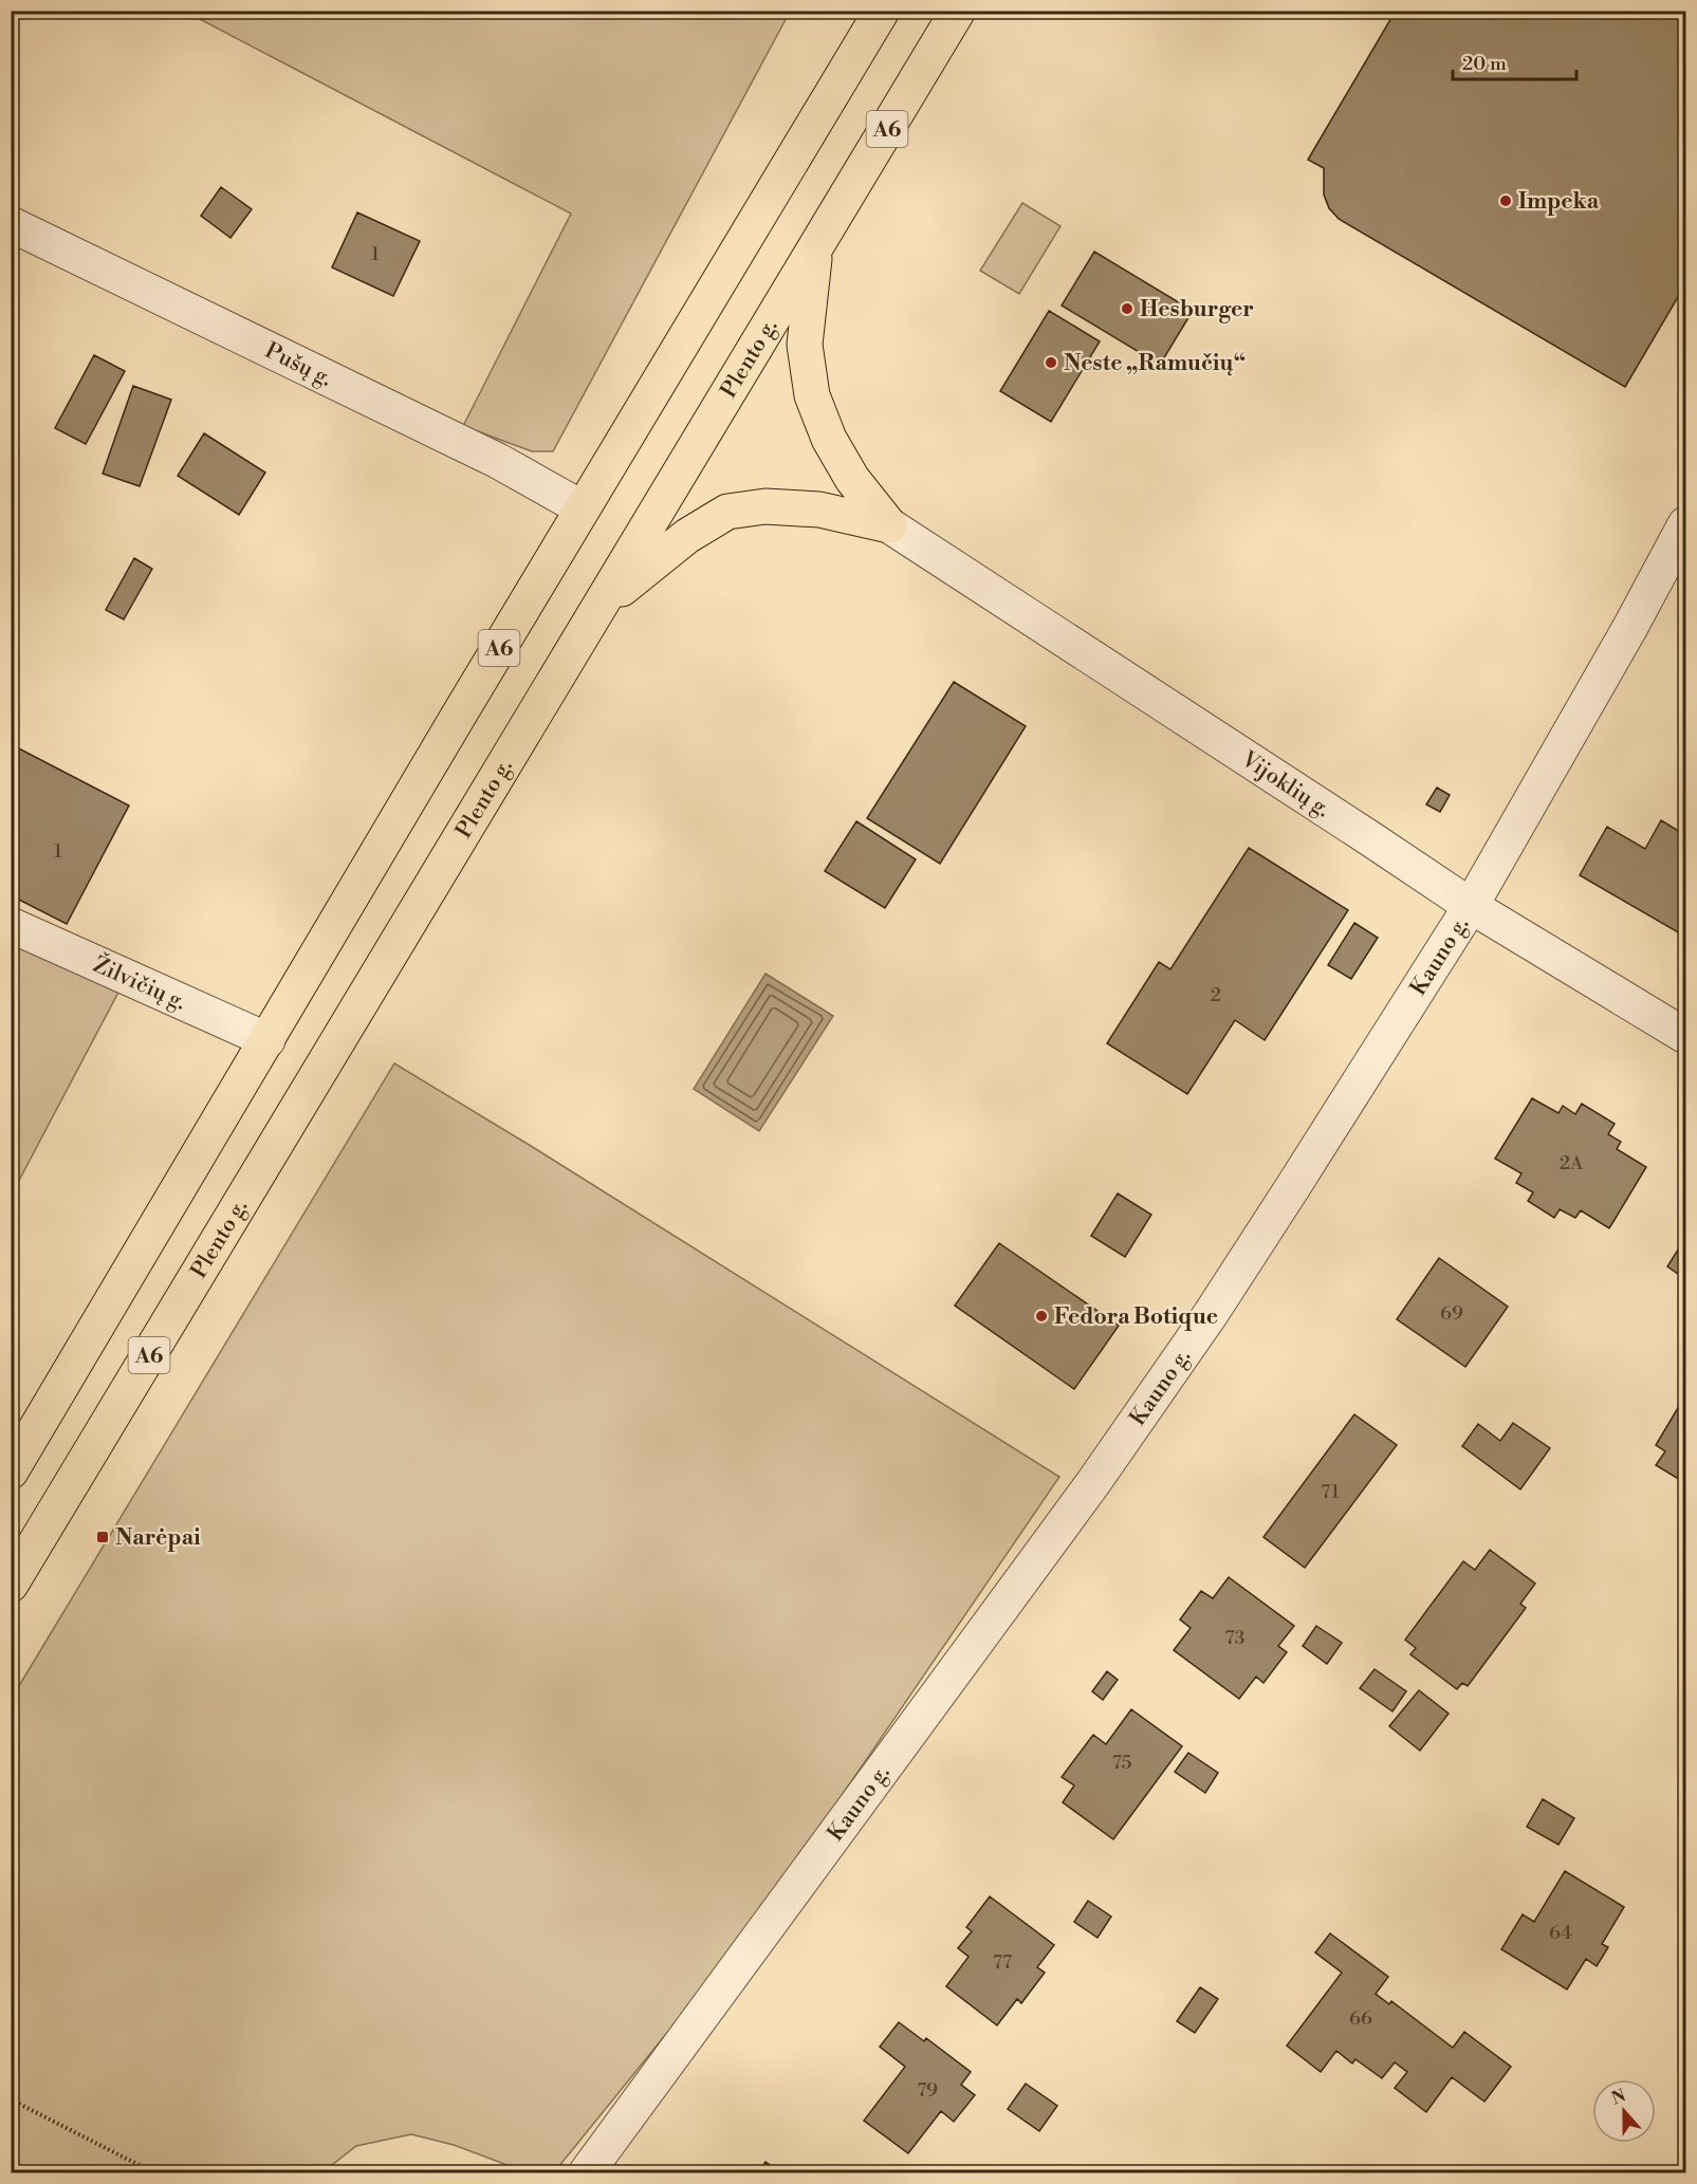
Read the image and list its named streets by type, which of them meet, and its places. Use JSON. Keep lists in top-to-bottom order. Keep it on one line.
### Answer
{"streets":{"highway":["A6","Plento g."],"street":["Pušų g.","Vijoklių g.","Kauno g.","Žilvičių g."]},"crossings":[["A6","Pušų g."],["A6","Žilvičių g."],["Vijoklių g.","Kauno g."]],"places":{"other":["Impeka","Hesburger","Neste „Ramučių“","Fedora Botique"],"transit":["Narėpai"]},"house_numbers":["1","1","2","2A","69","71","73","75","64","77","66","79"],"scale_bar":"20 m","north":"top"}
